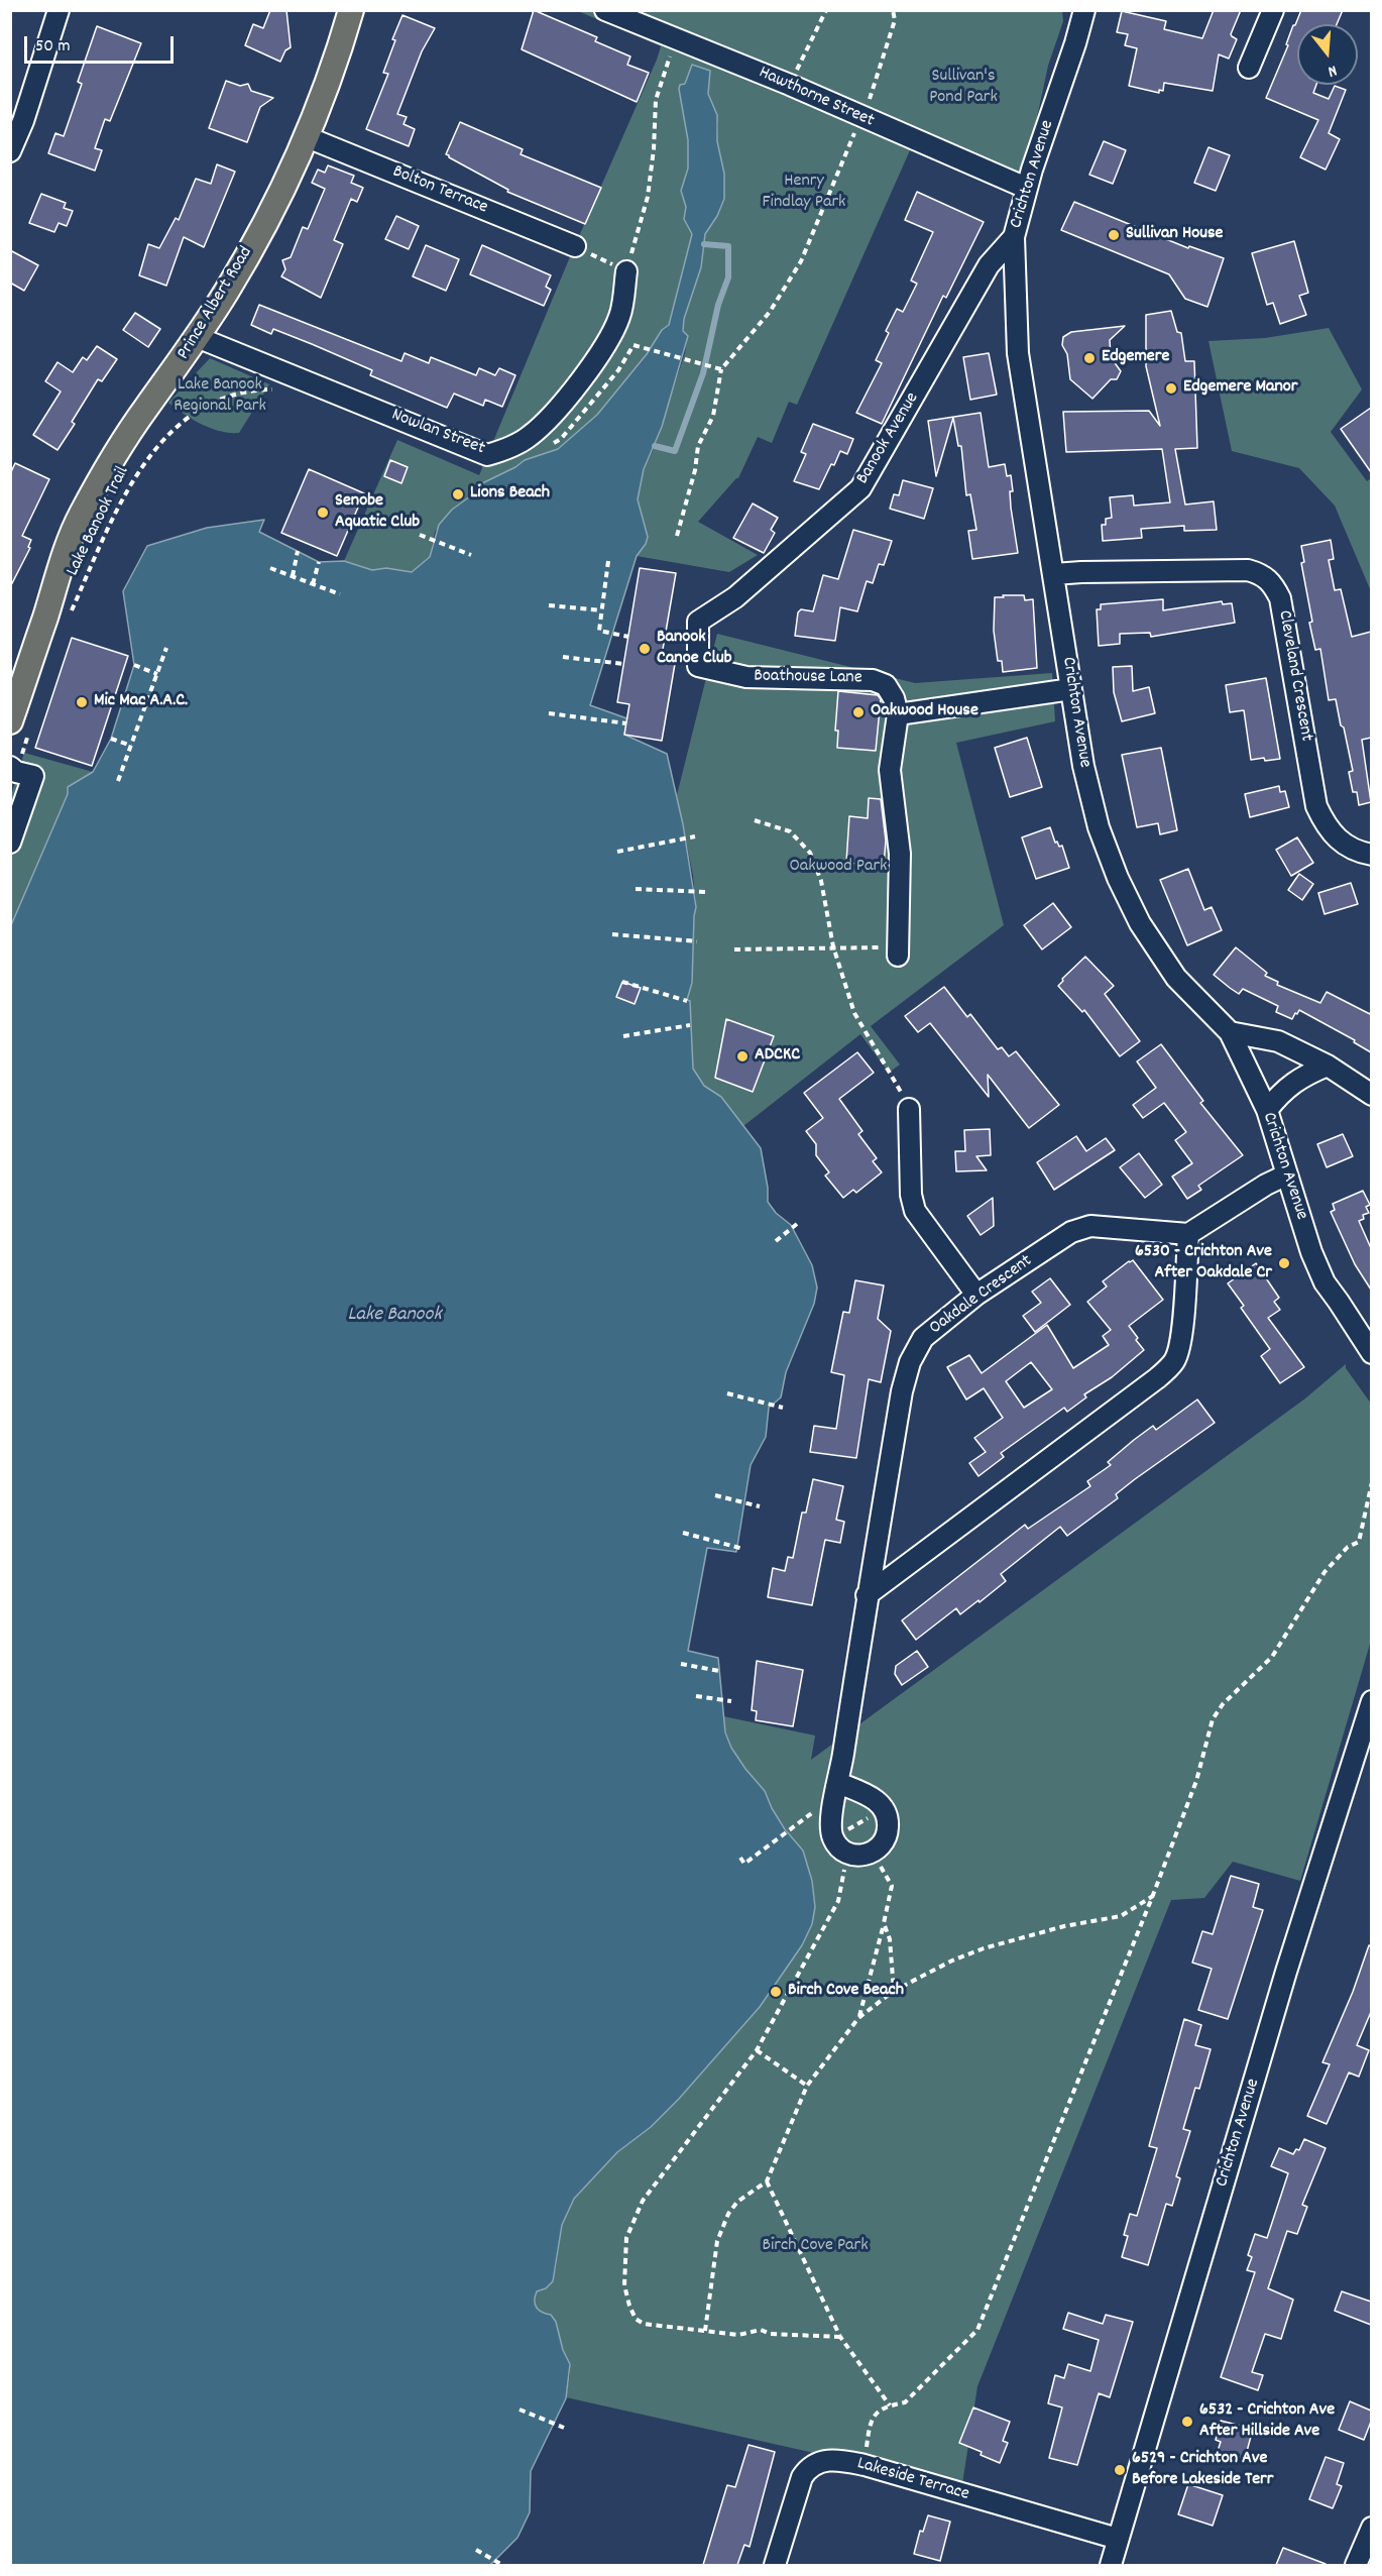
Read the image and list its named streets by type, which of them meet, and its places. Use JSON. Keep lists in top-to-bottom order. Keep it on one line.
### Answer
{"streets":{"main road":["Prince Albert Road"],"street":["Hawthorne Street","Crichton Avenue","Bolton Terrace","Nowlan Street","Banook Avenue","Cleveland Crescent","Boathouse Lane","Oakdale Crescent","Lakeside Terrace"],"path":["Lake Banook Trail"]},"crossings":[["Hawthorne Street","Crichton Avenue"],["Crichton Avenue","Banook Avenue"],["Crichton Avenue","Cleveland Crescent"],["Crichton Avenue","Lakeside Terrace"],["Bolton Terrace","Prince Albert Road"],["Prince Albert Road","Nowlan Street"],["Banook Avenue","Boathouse Lane"]],"water":["Lake Banook"],"parks":["Sullivan's Pond Park","Henry Findlay Park","Lake Banook Regional Park","Oakwood Park","Birch Cove Park"],"places":["Sullivan House","Edgemere","Edgemere Manor","Lions Beach","Senobe Aquatic Club","Banook Canoe Club","Mic Mac A.A.C.","Oakwood House","ADCKC","6530 - Crichton Ave After Oakdale Cr","Birch Cove Beach","6532 - Crichton Ave After Hillside Ave","6529 - Crichton Ave Before Lakeside Terr"],"scale_bar":"50 m","north":"bottom"}
